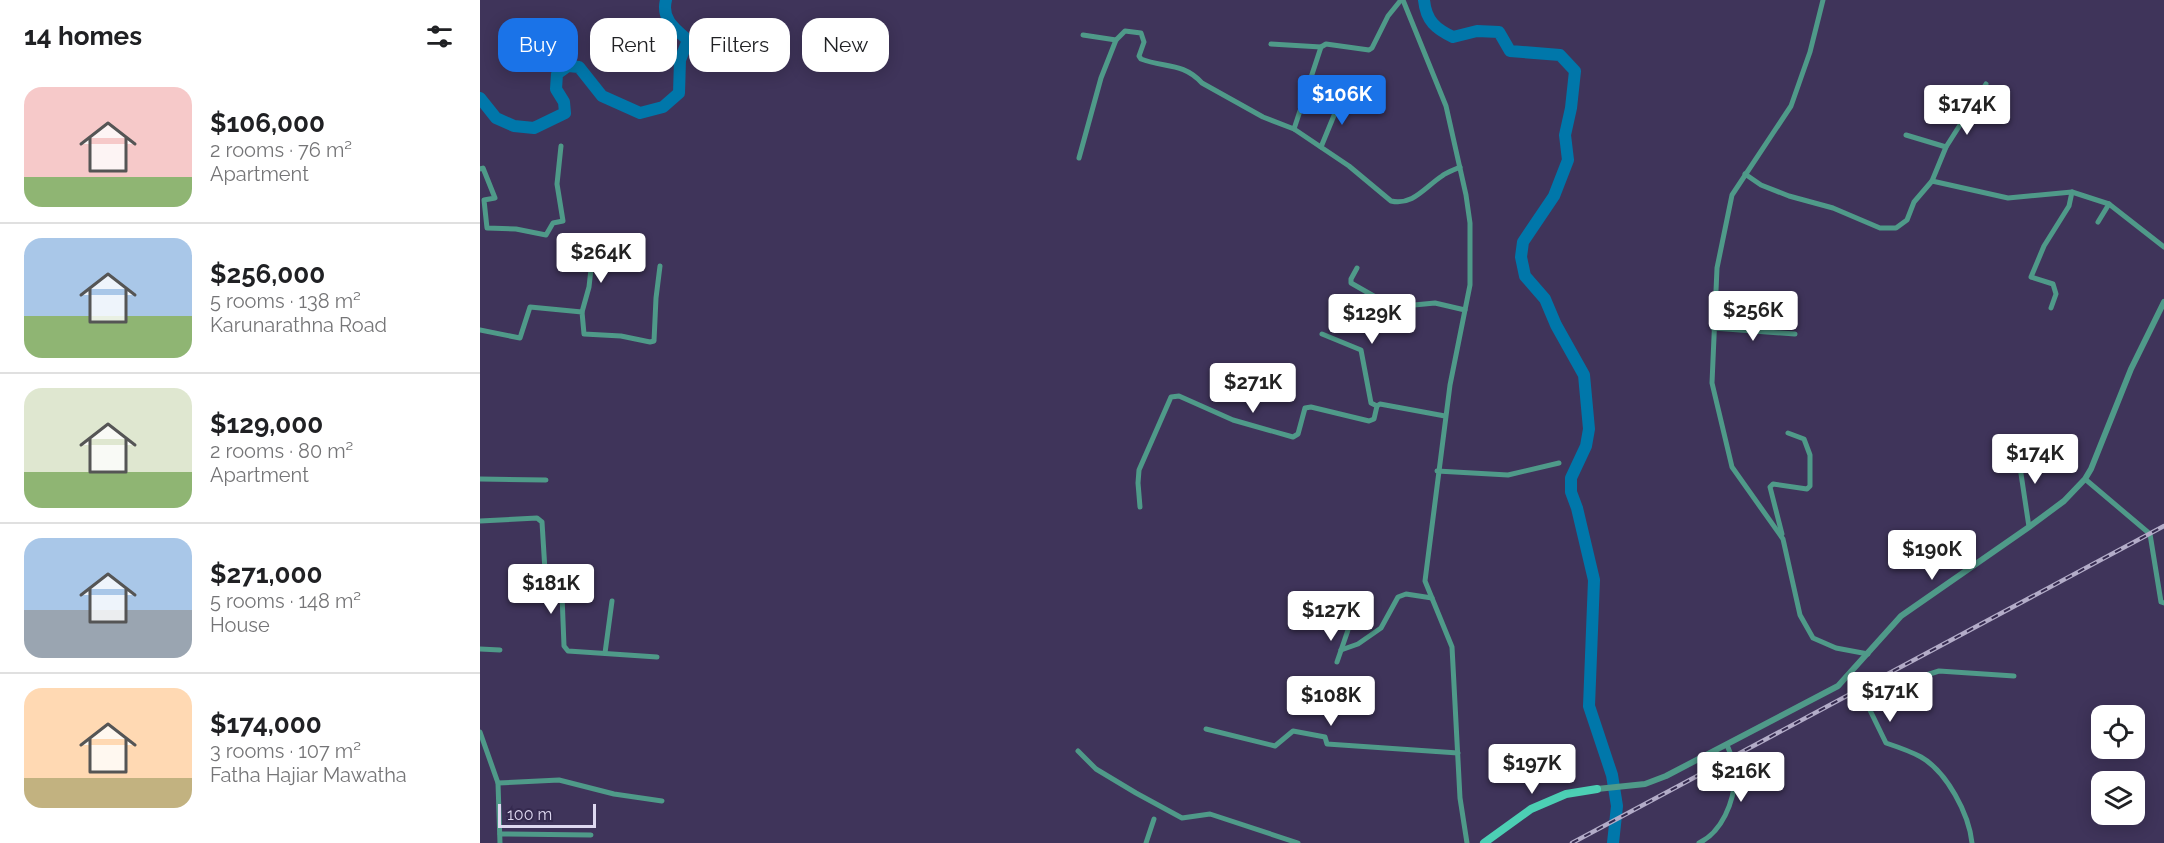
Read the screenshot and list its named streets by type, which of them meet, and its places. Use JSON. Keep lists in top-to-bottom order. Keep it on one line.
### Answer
{"scale_bar":"100 m","page":{"heading":"14 homes","chip":["Buy","Rent","Filters","New"],"list":[{"name":"$106,000","note":"2 rooms · 76 m² · Apartment"},{"name":"$256,000","note":"5 rooms · 138 m² · Karunarathna Road"},{"name":"$129,000","note":"2 rooms · 80 m² · Apartment"},{"name":"$271,000","note":"5 rooms · 148 m² · House"},{"name":"$174,000","note":"3 rooms · 107 m² · Fatha Hajiar Mawatha"}],"price":["$106K","$174K","$264K","$256K","$129K","$271K","$174K","$190K","$181K","$127K","$171K","$108K","$197K","$216K"],"scale":"100 m"}}
